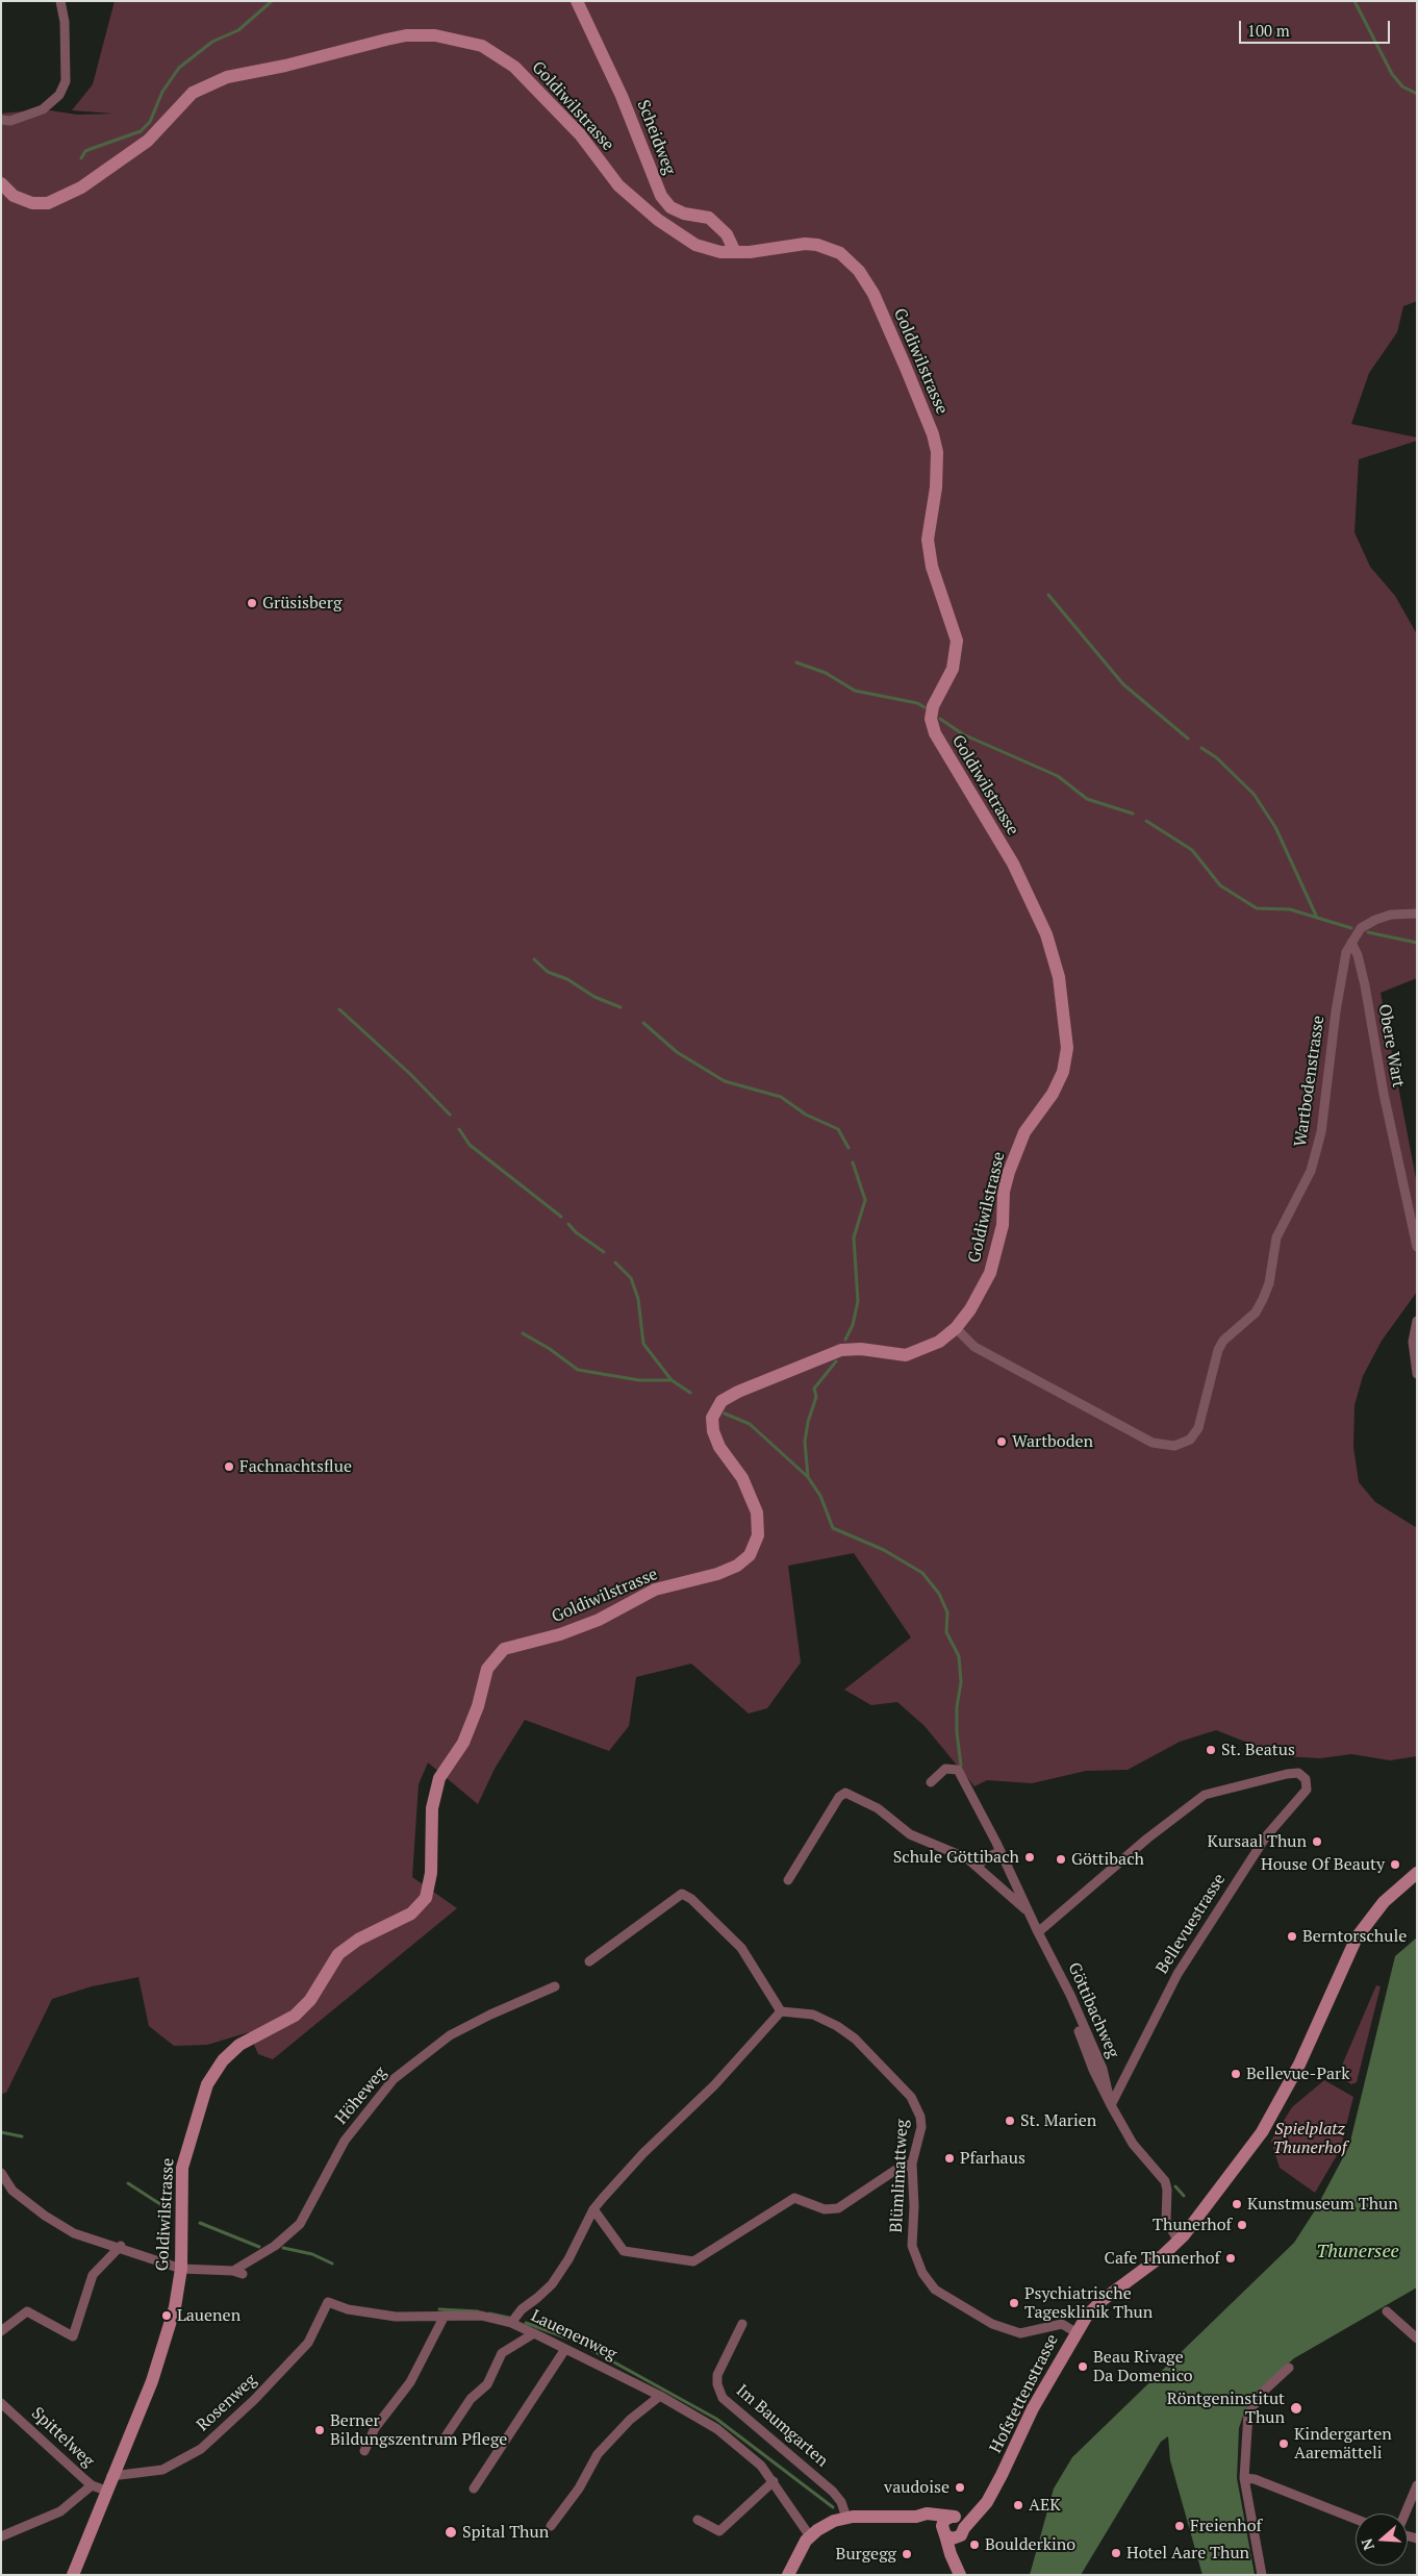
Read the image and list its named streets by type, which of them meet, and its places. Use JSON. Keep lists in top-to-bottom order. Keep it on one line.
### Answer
{"streets":{"street":["Goldiwilstrasse","Scheidweg","Obere Wart","Wartbodenstrasse","Bellevuestrasse","Göttibachweg","Höheweg","Blümlimattweg","Lauenenweg","Hofstettenstrasse","Rosenweg","Im Baumgarten","Spittelweg"]},"crossings":[["Goldiwilstrasse","Scheidweg"],["Goldiwilstrasse","Wartbodenstrasse"],["Goldiwilstrasse","Höheweg"],["Goldiwilstrasse","Rosenweg"],["Goldiwilstrasse","Spittelweg"],["Obere Wart","Wartbodenstrasse"],["Bellevuestrasse","Göttibachweg"],["Göttibachweg","Hofstettenstrasse"],["Blümlimattweg","Hofstettenstrasse"],["Lauenenweg","Rosenweg"]],"water":["Thunersee"],"parks":["Spielplatz Thunerhof"],"places":["Grüsisberg","Wartboden","Fachnachtsflue","St. Beatus","Kursaal Thun","Schule Göttibach","Göttibach","House Of Beauty","Berntorschule","Bellevue-Park","St. Marien","Pfarhaus","Kunstmuseum Thun","Thunerhof","Cafe Thunerhof","Psychiatrische Tagesklinik Thun","Lauenen","Beau Rivage Da Domenico","Röntgeninstitut Thun","Berner Bildungszentrum Pflege","Kindergarten Aaremätteli","vaudoise","AEK","Freienhof","Spital Thun","Boulderkino","Hotel Aare Thun","Burgegg"],"scale_bar":"100 m","north":"left"}
